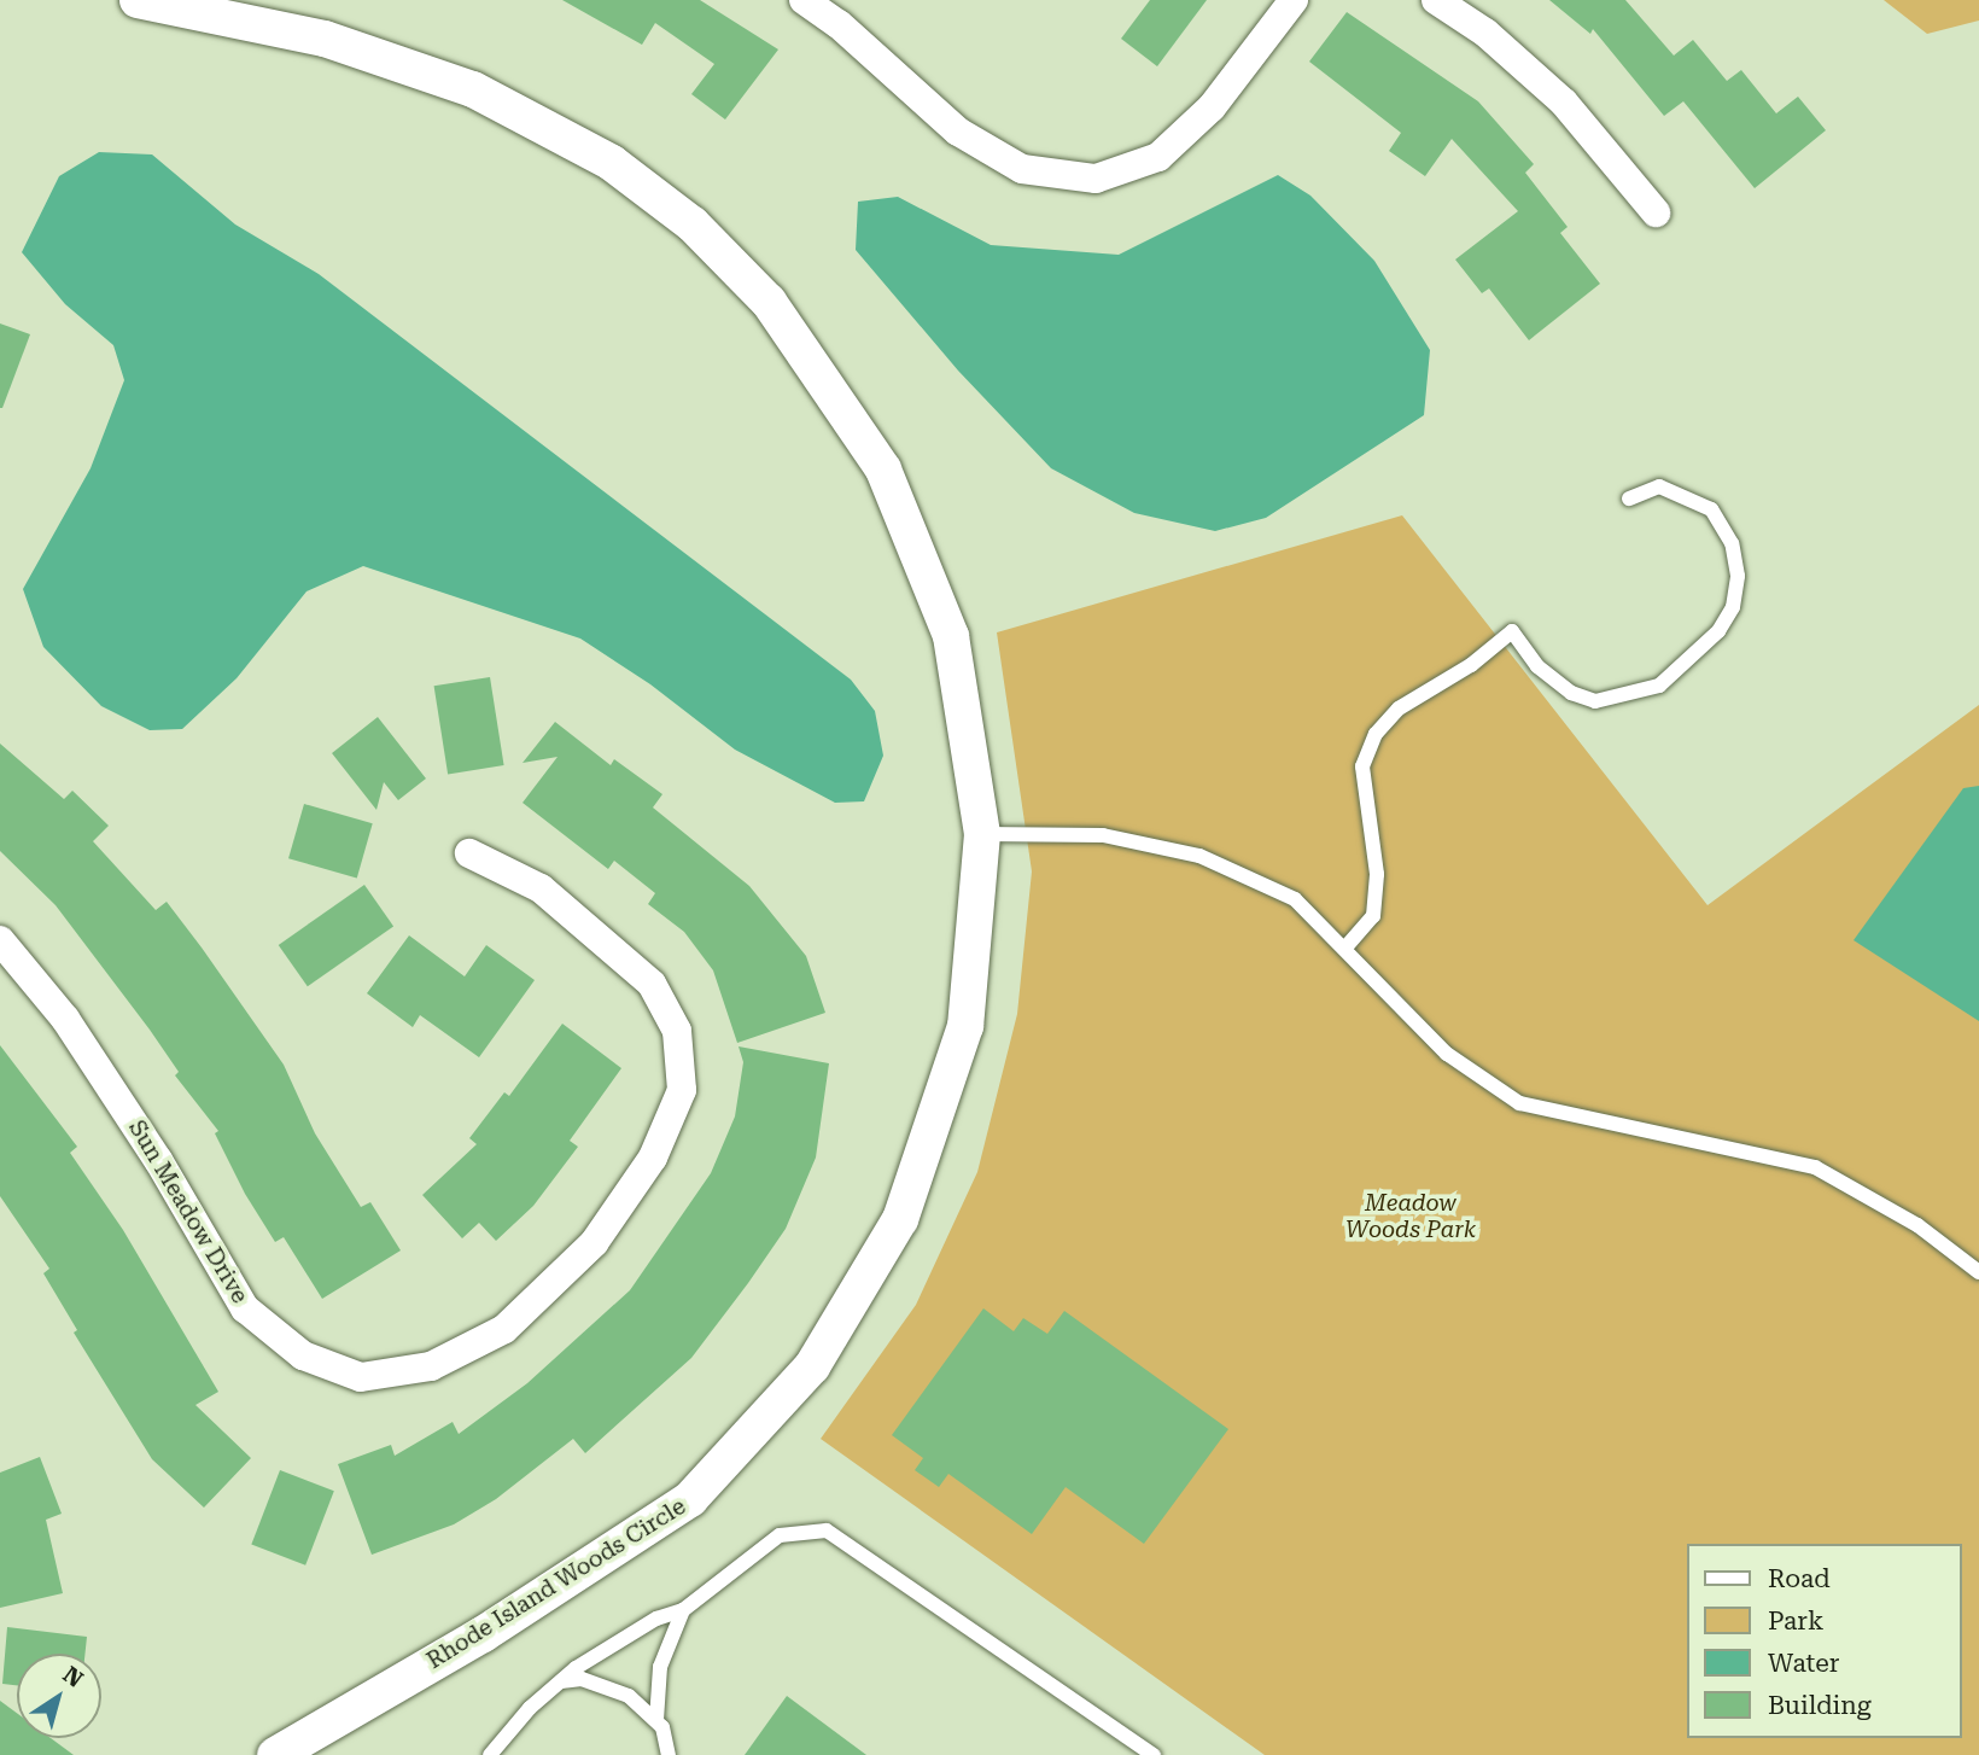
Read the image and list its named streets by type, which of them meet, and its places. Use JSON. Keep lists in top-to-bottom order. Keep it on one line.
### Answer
{"streets":{"street":["Sun Meadow Drive","Rhode Island Woods Circle"]},"parks":["Meadow Woods Park"],"legend":["Road","Park","Water","Building"],"north":"top right"}
